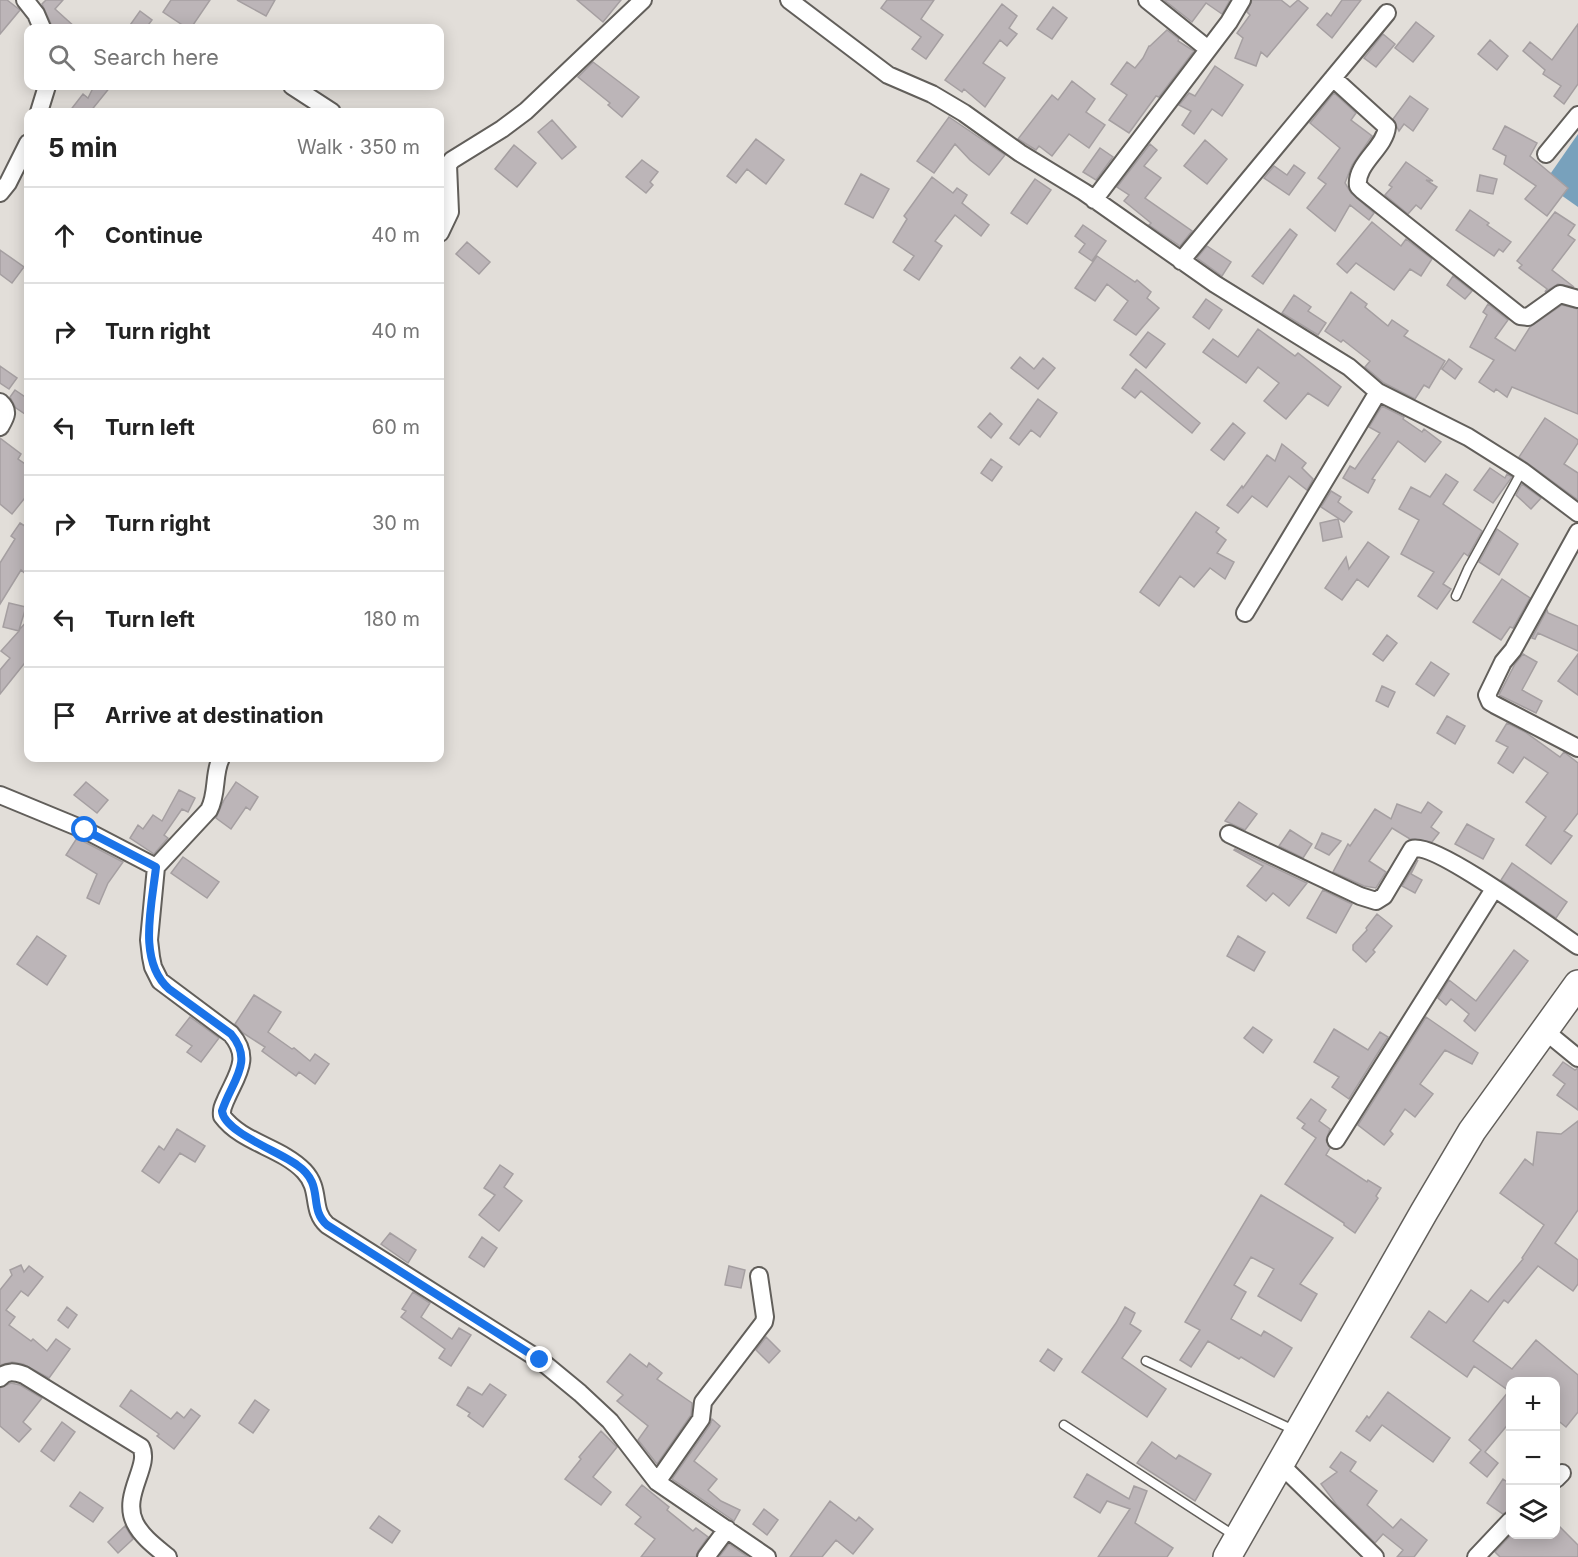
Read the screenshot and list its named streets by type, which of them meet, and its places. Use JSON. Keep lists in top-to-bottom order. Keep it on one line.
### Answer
{"page":{"search":"Search here","heading":["5 min","Walk · 350 m"],"list":[["Continue","40 m"],["Turn right","40 m"],["Turn left","60 m"],["Turn right","30 m"],["Turn left","180 m"],"Arrive at destination"],"map_buttons":["+","−"]}}
